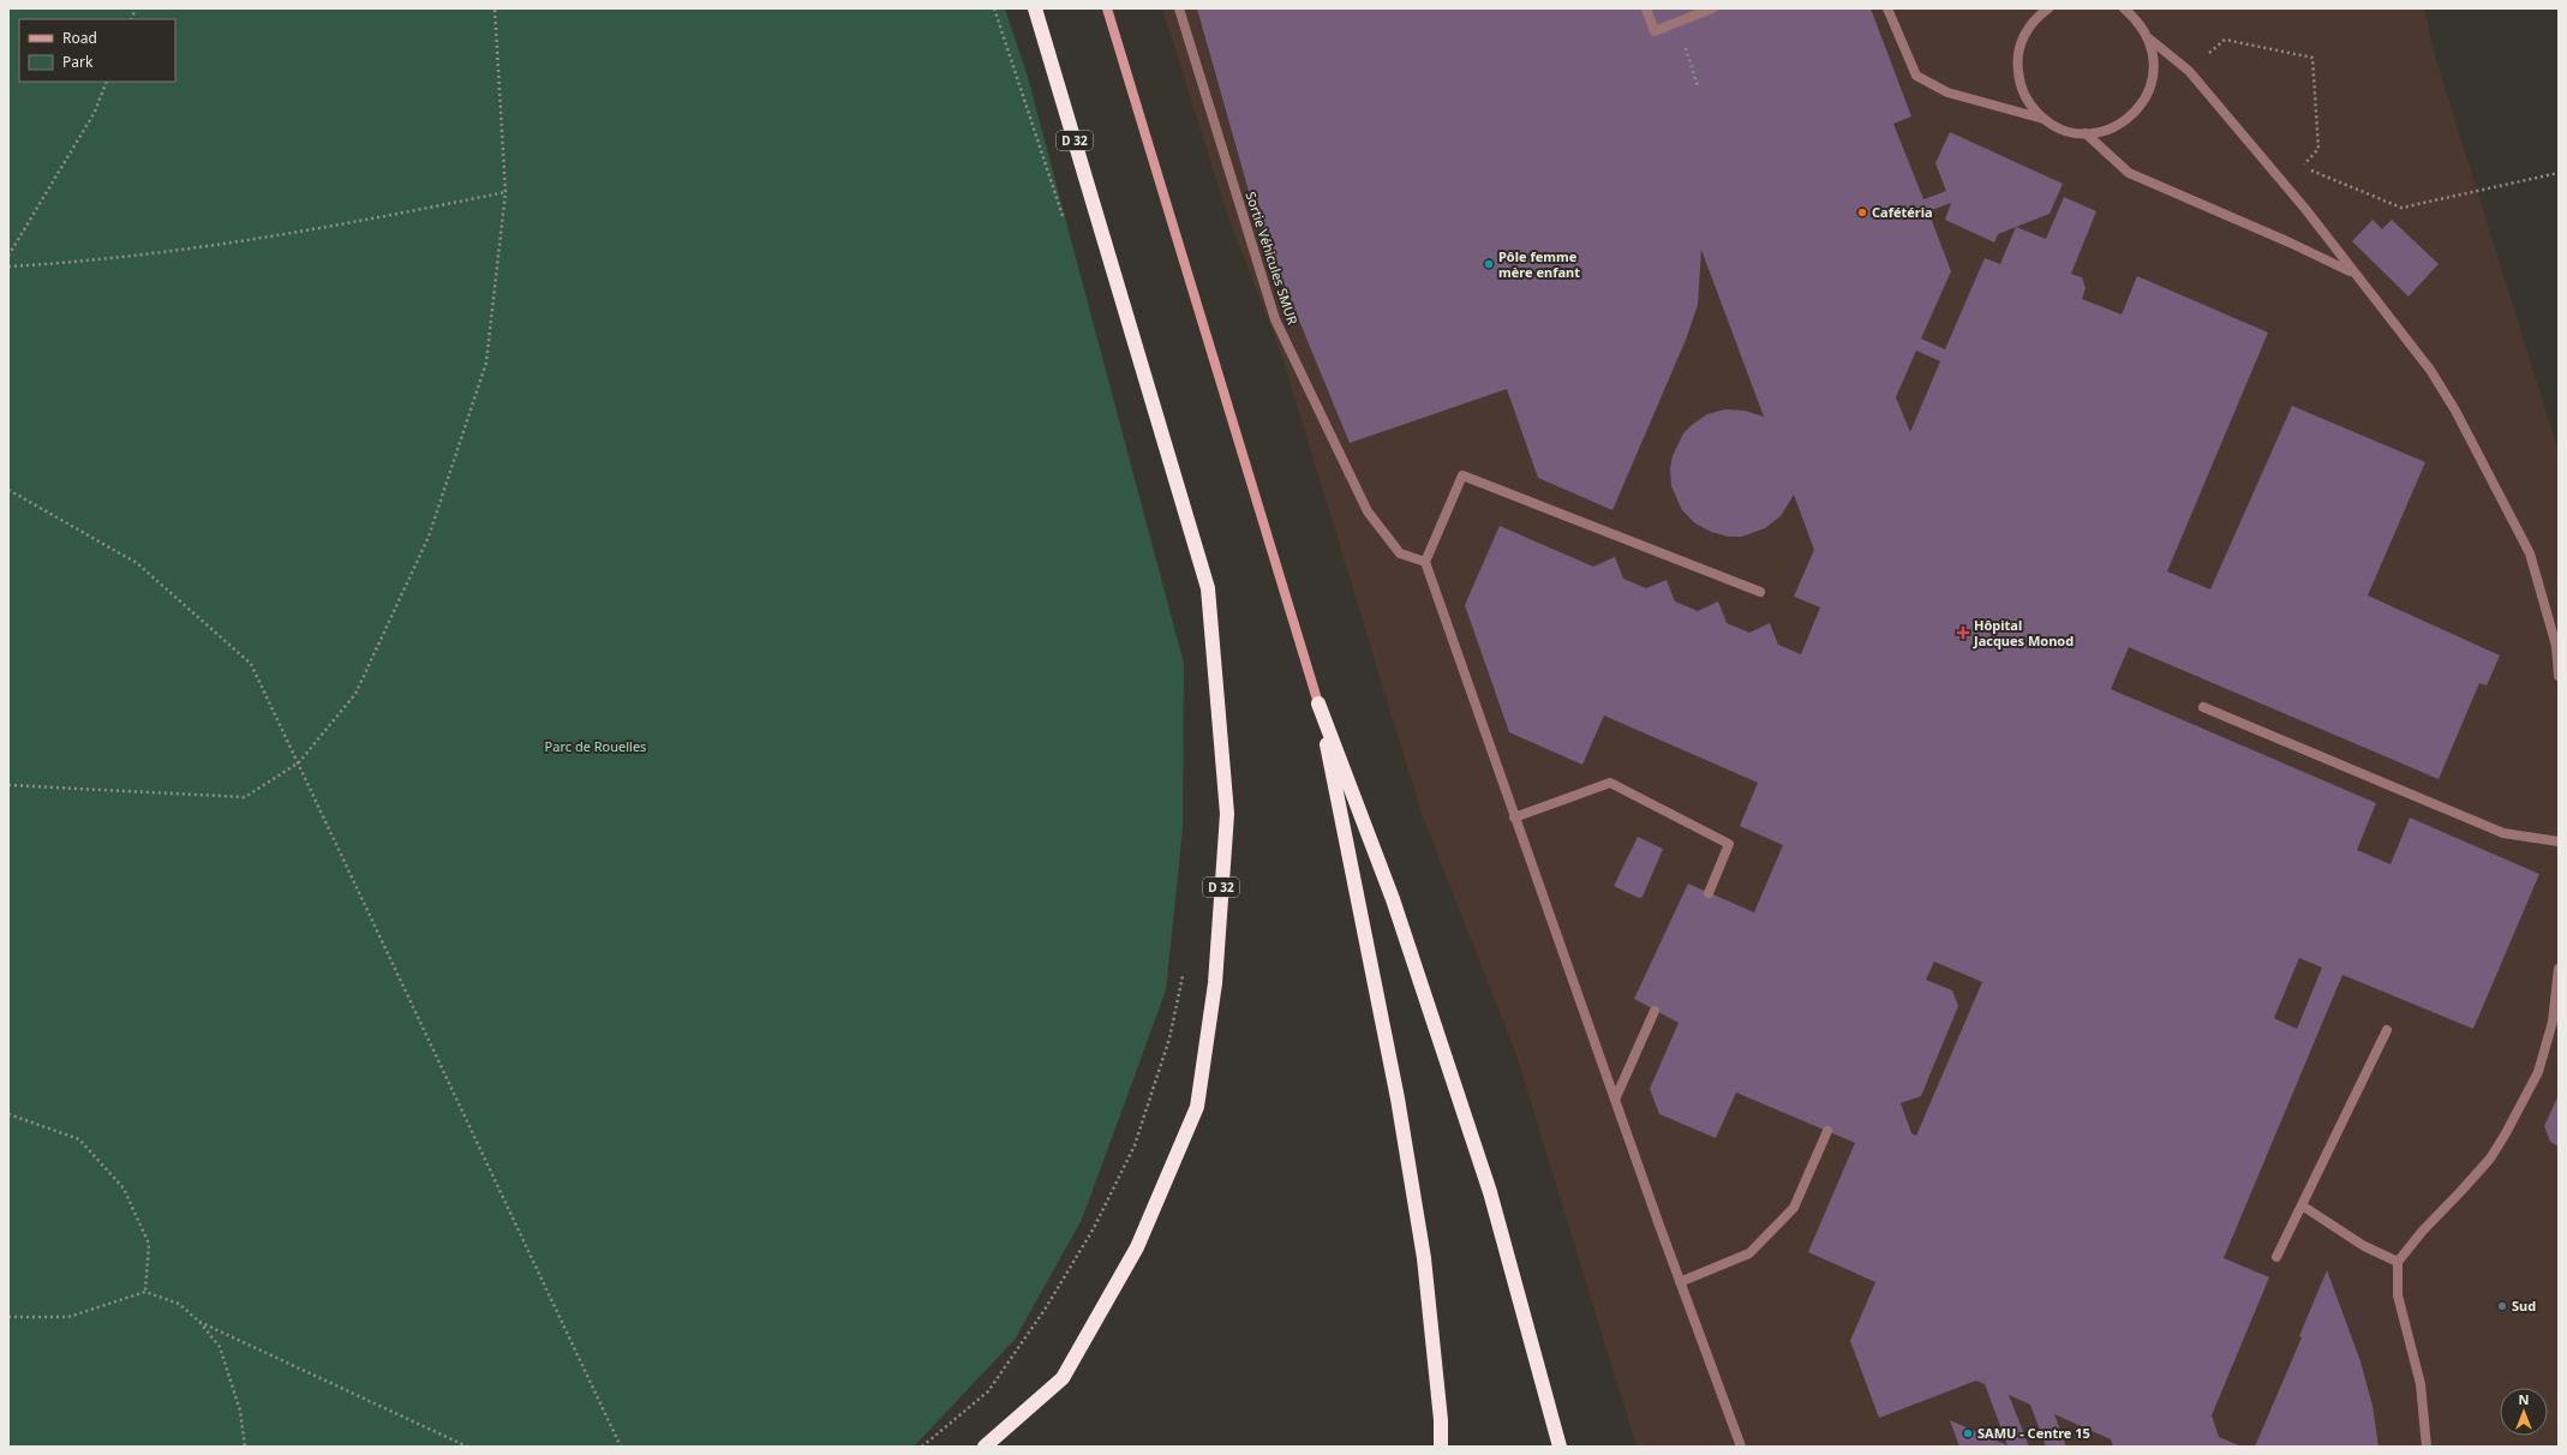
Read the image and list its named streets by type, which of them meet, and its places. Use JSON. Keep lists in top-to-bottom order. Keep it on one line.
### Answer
{"streets":{"highway":["D 32"],"lane":["Sortie Véhicules SMUR"]},"parks":["Parc de Rouelles"],"places":{"other":["Cafétéria","Pôle femme mère enfant","Sud","SAMU - Centre 15"],"health":["Hôpital Jacques Monod"]},"legend":["Road","Park"],"north":"top"}
